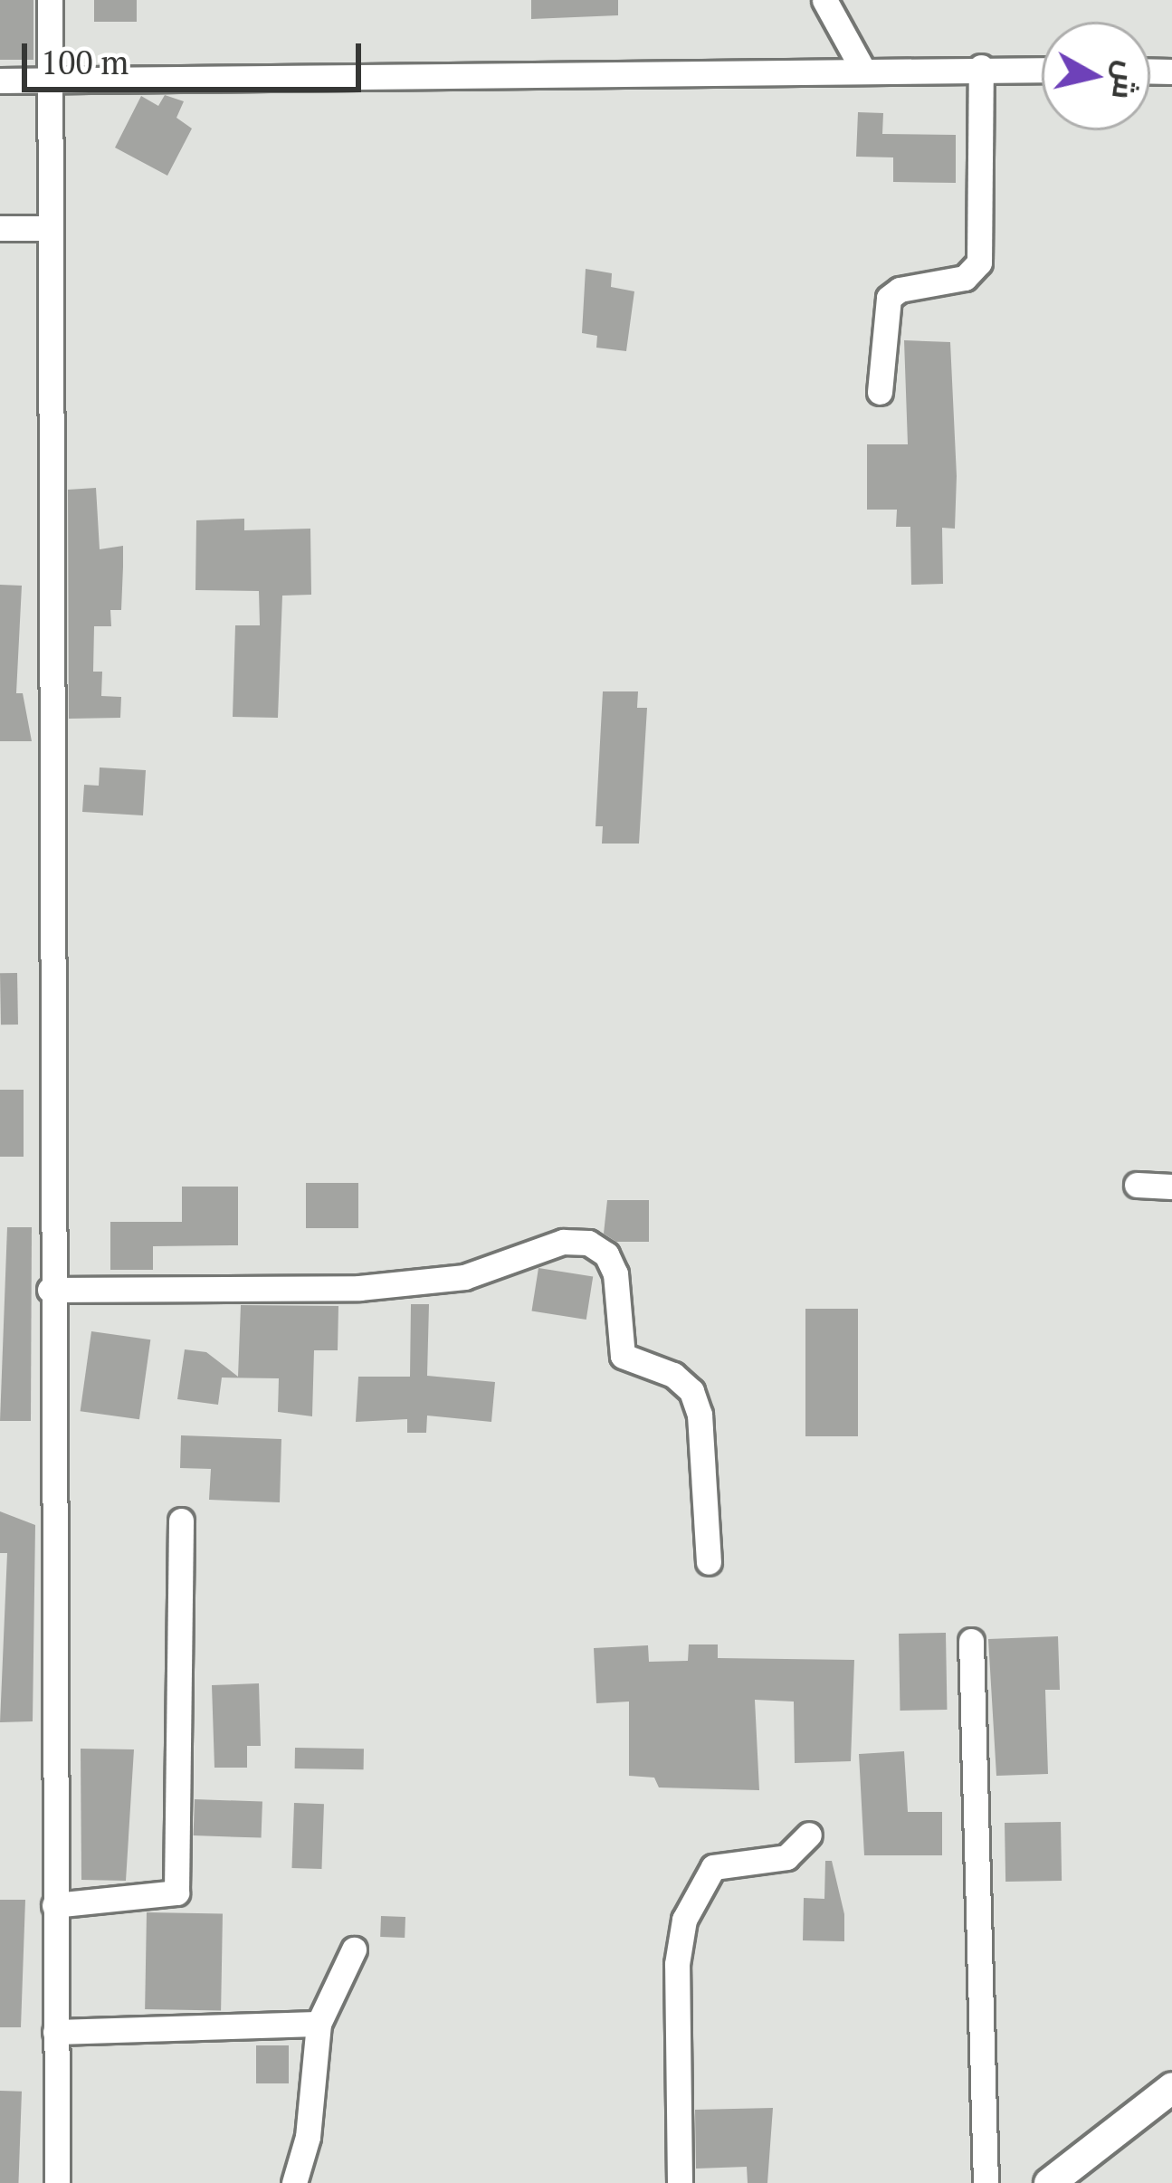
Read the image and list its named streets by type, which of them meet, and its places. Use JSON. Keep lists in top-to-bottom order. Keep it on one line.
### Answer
{"scale_bar":"100 m","north":"right"}
